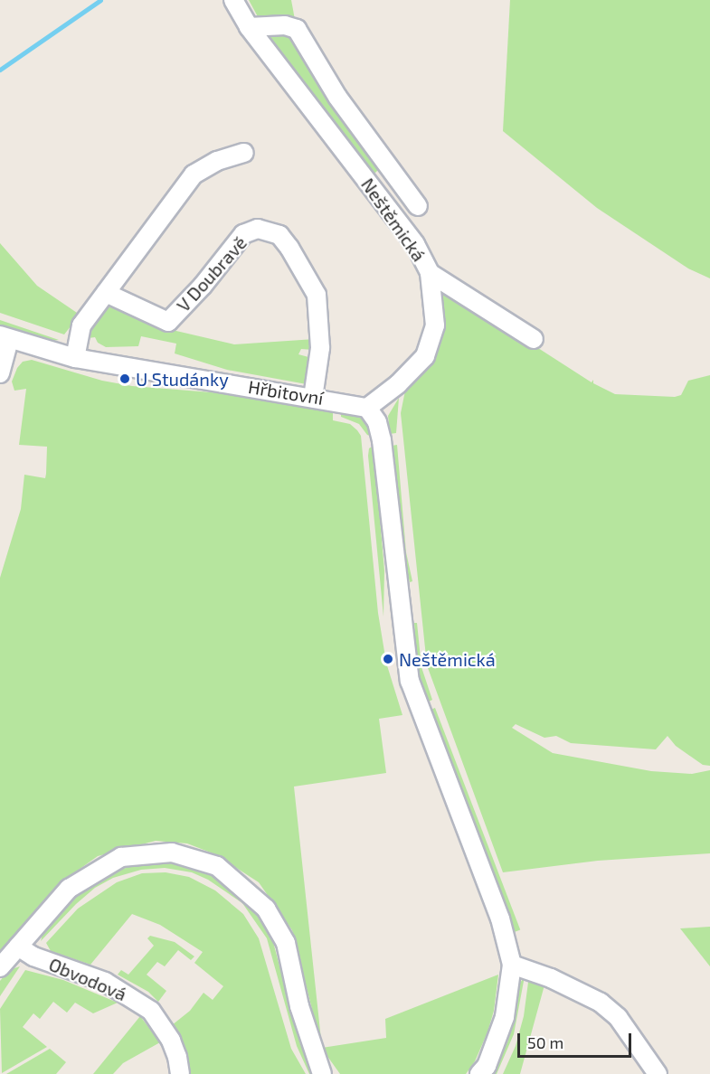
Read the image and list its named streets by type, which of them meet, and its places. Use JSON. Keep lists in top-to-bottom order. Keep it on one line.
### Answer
{"streets":{"street":["Neštěmická","V Doubravě","Hřbitovní","Obvodová"]},"crossings":[["Neštěmická","Hřbitovní"],["V Doubravě","Hřbitovní"]],"places":["U Studánky","Neštěmická"],"scale_bar":"50 m"}
